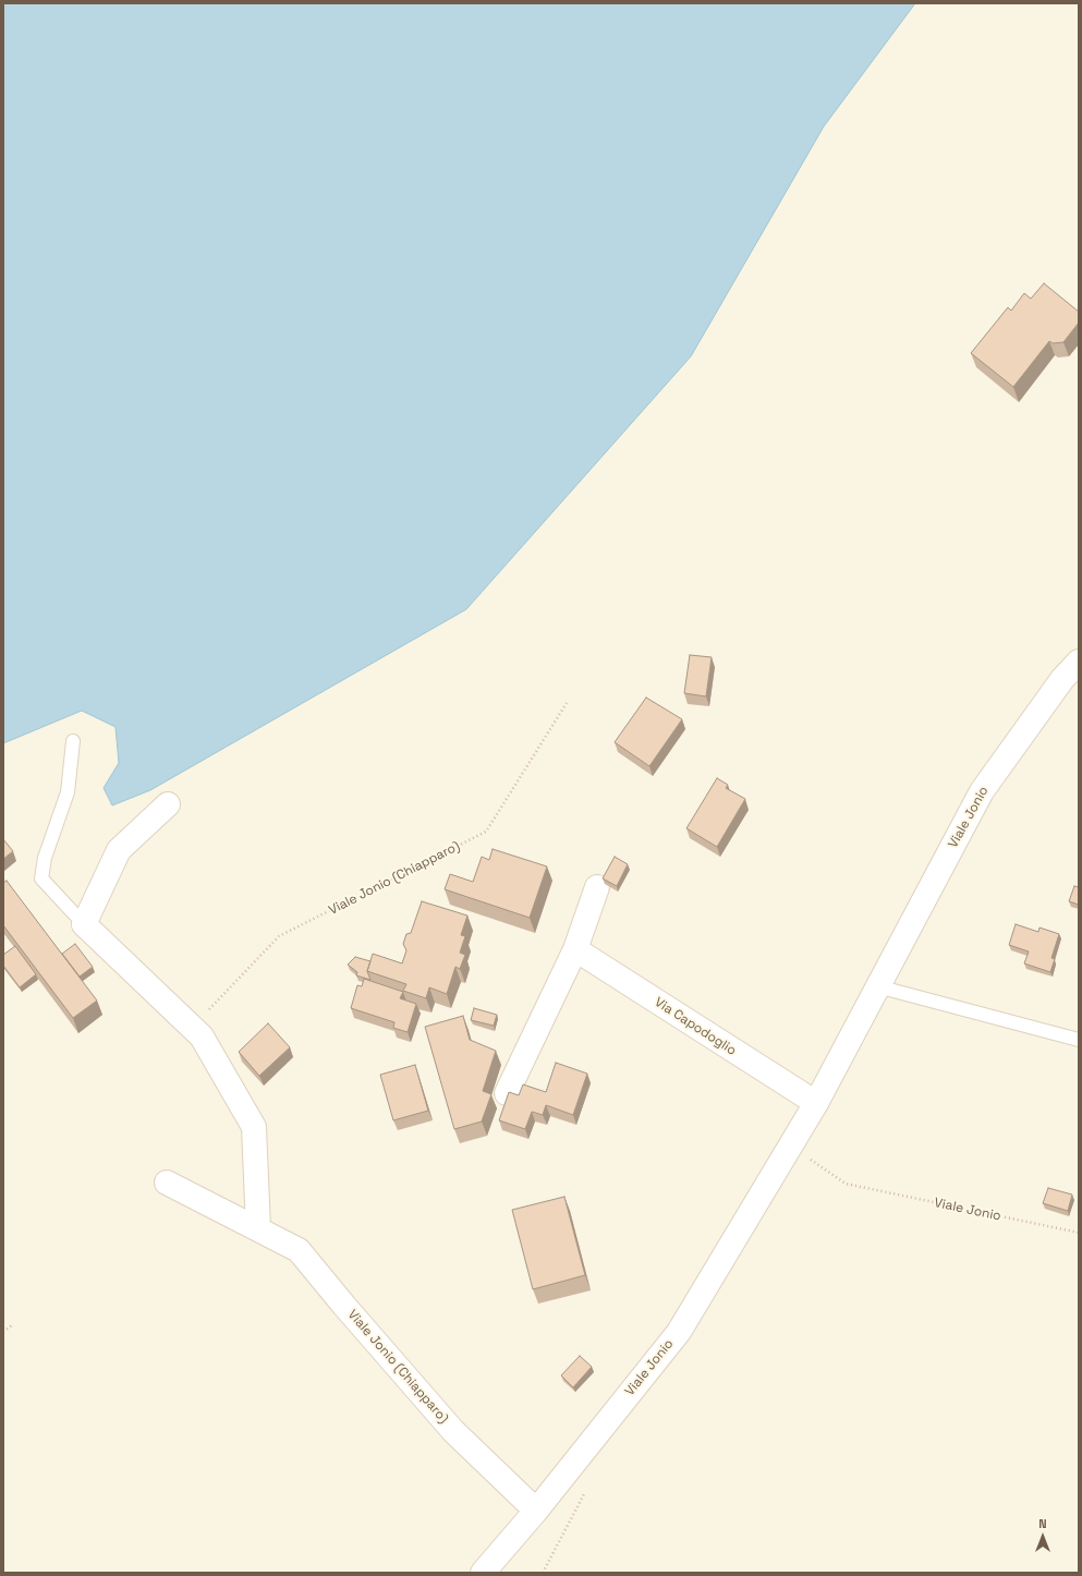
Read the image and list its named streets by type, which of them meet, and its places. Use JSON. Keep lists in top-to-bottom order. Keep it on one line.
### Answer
{"streets":{"street":["Viale Jonio","Viale Jonio (Chiapparo)","Via Capodoglio"]},"crossings":[["Viale Jonio","Viale Jonio (Chiapparo)"],["Viale Jonio","Via Capodoglio"]],"north":"top"}
